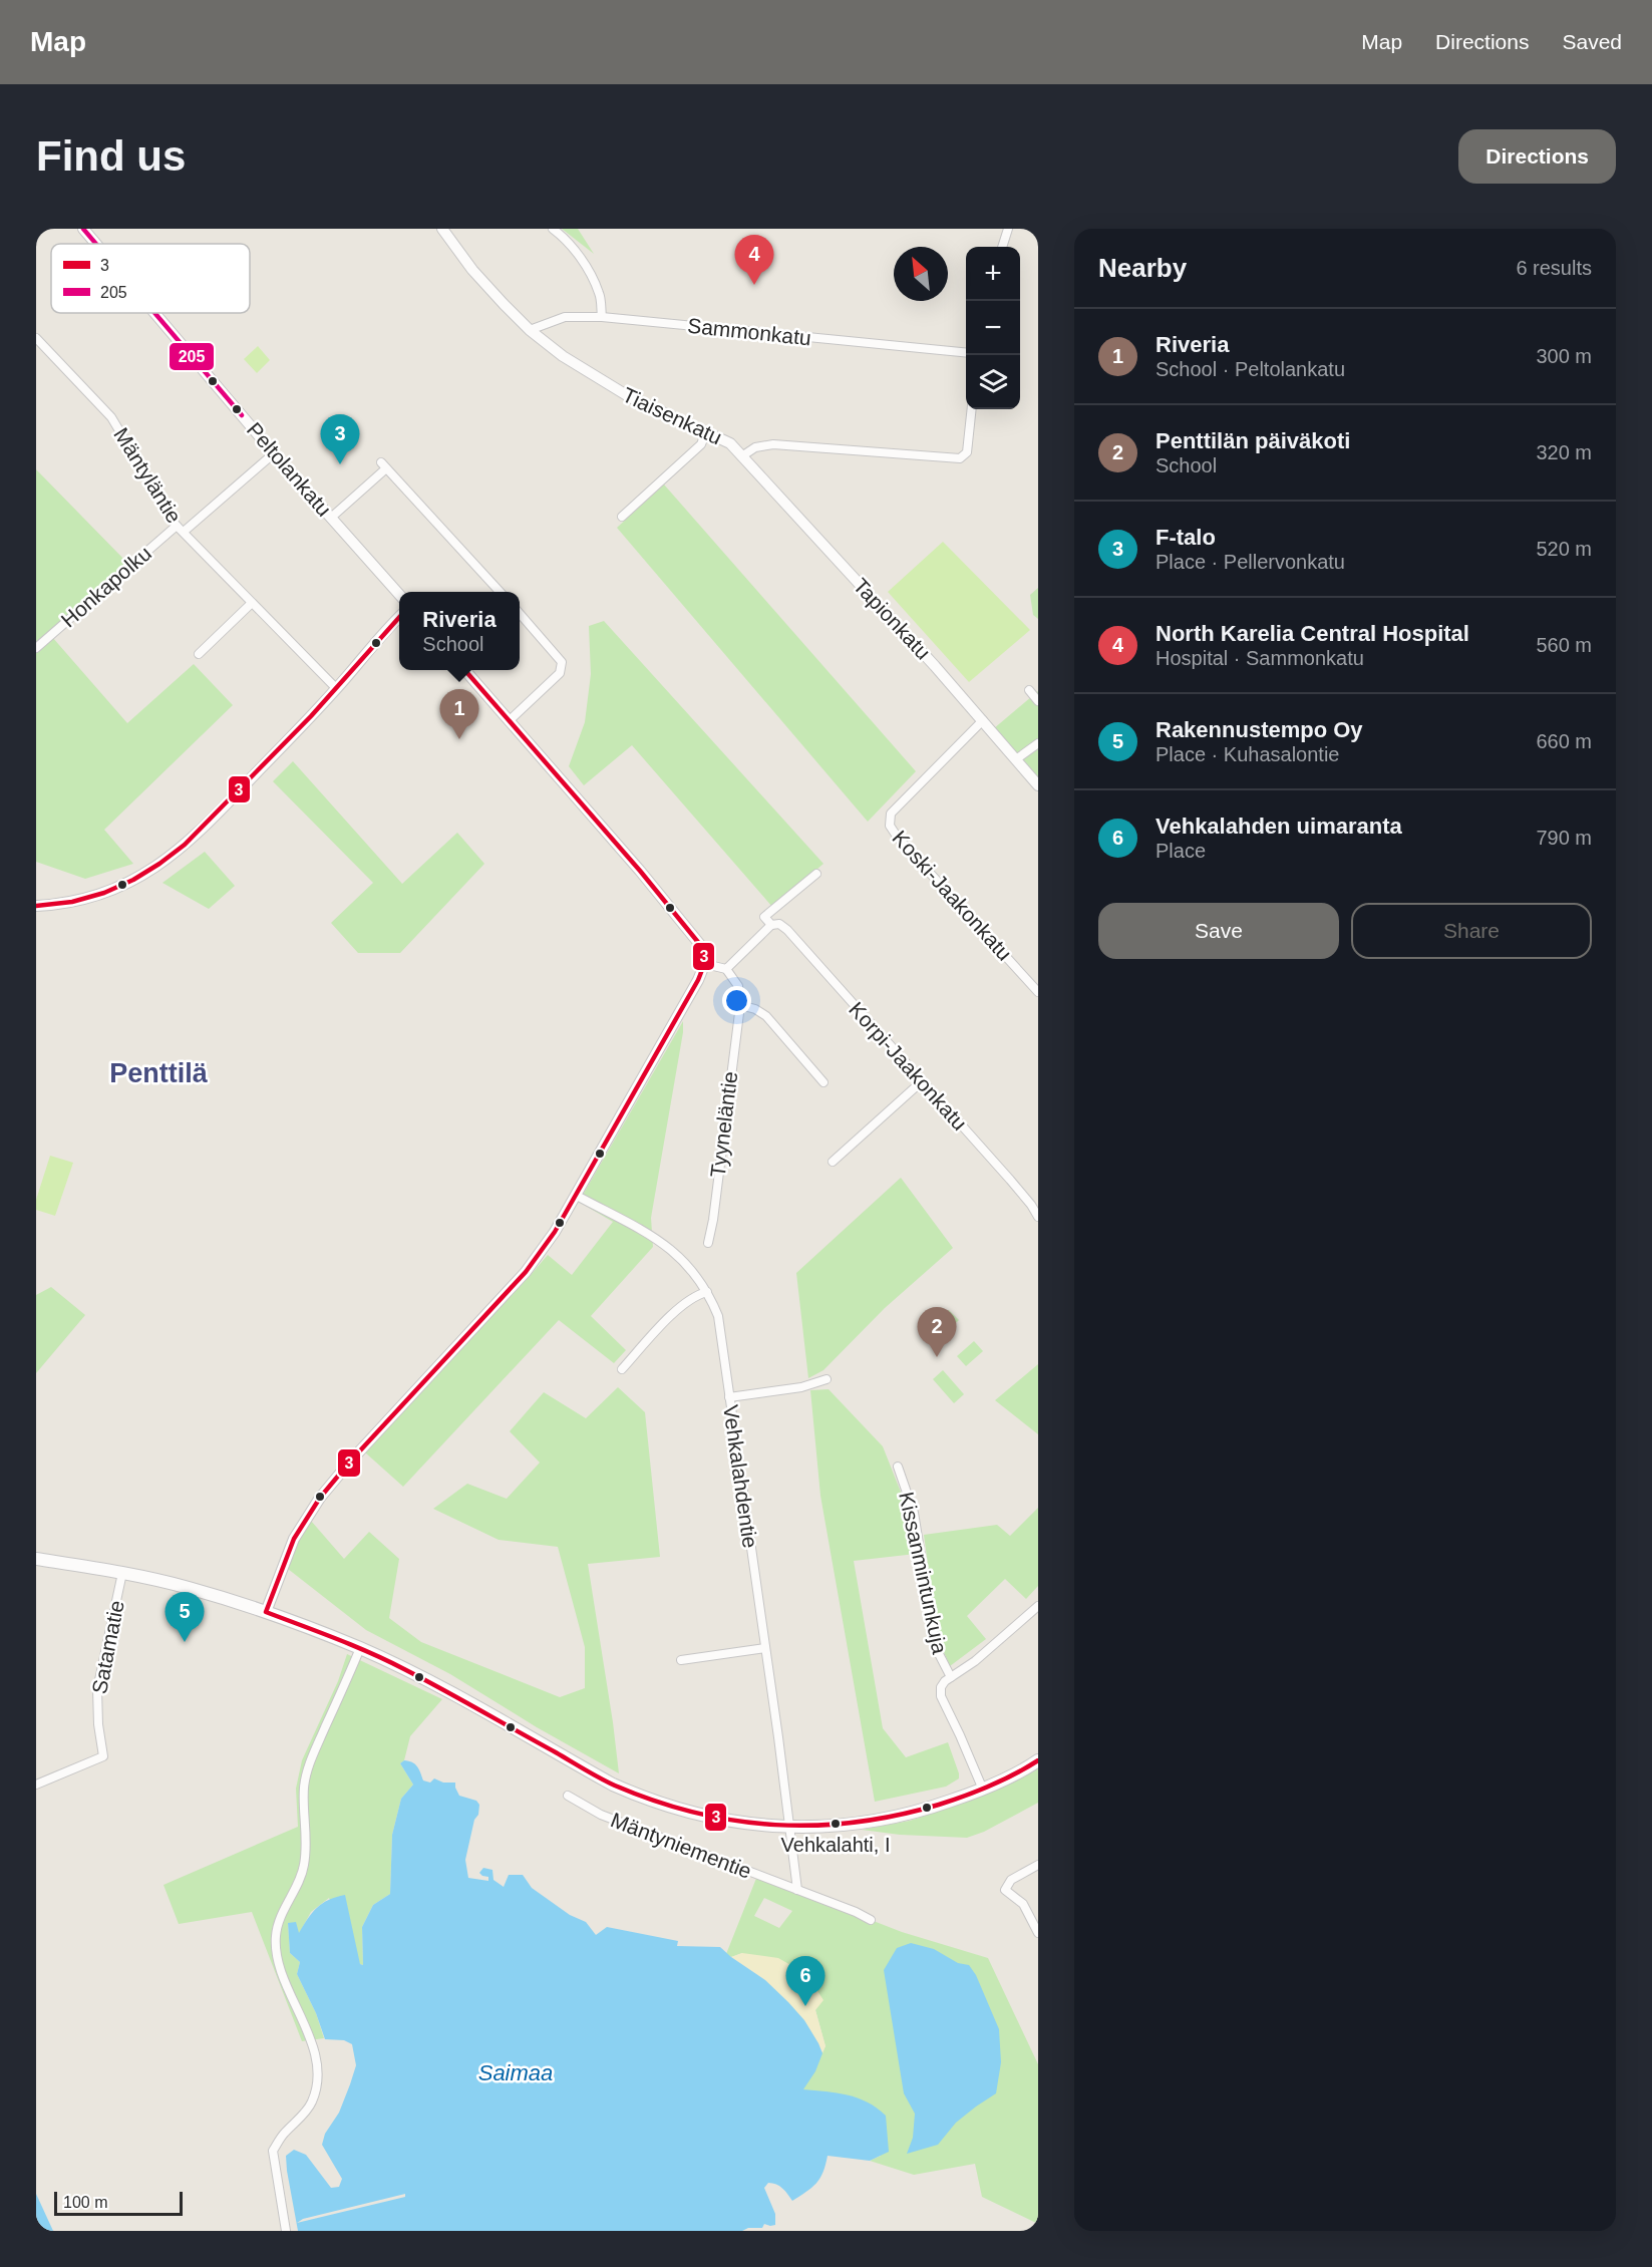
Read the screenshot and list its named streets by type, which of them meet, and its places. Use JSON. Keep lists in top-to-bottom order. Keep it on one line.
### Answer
{"streets":{"street":["Sammonkatu","Tiaisenkatu","Peltolankatu","Mäntyläntie","Honkapolku","Tapionkatu","Koski-Jaakonkatu","Korpi-Jaakonkatu","Tyyneläntie","Vehkalahdentie","Kissanmintunkuja","Satamatie","Mäntyniementie"]},"crossings":[["Sammonkatu","Tiaisenkatu"],["Tiaisenkatu","Tapionkatu"],["Peltolankatu","Honkapolku"],["Mäntyläntie","Honkapolku"],["Tapionkatu","Koski-Jaakonkatu"],["Vehkalahdentie","Mäntyniementie"]],"districts":["Penttilä"],"water":["Saimaa"],"places":["Vehkalahti, I"],"lines":["transit line 205","transit line 3"],"legend":["3","205"],"scale_bar":"100 m","north":"top left","page":{"header":"Map","nav":["Map","Directions","Saved"],"buttons":["Directions",["Save","Share"]],"title":"Find us","heading":["Nearby","6 results"],"pins":["4","3","1","2","5","6"],"map_buttons":["+","−"],"list":[{"mark":"1","name":"Riveria","note":"School · Peltolankatu","value":"300 m"},{"mark":"2","name":"Penttilän päiväkoti","note":"School","value":"320 m"},{"mark":"3","name":"F-talo","note":"Place · Pellervonkatu","value":"520 m"},{"mark":"4","name":"North Karelia Central Hospital","note":"Hospital · Sammonkatu","value":"560 m"},{"mark":"5","name":"Rakennustempo Oy","note":"Place · Kuhasalontie","value":"660 m"},{"mark":"6","name":"Vehkalahden uimaranta","note":"Place","value":"790 m"}],"popup":["Riveria","School"],"scale":"100 m"}}
